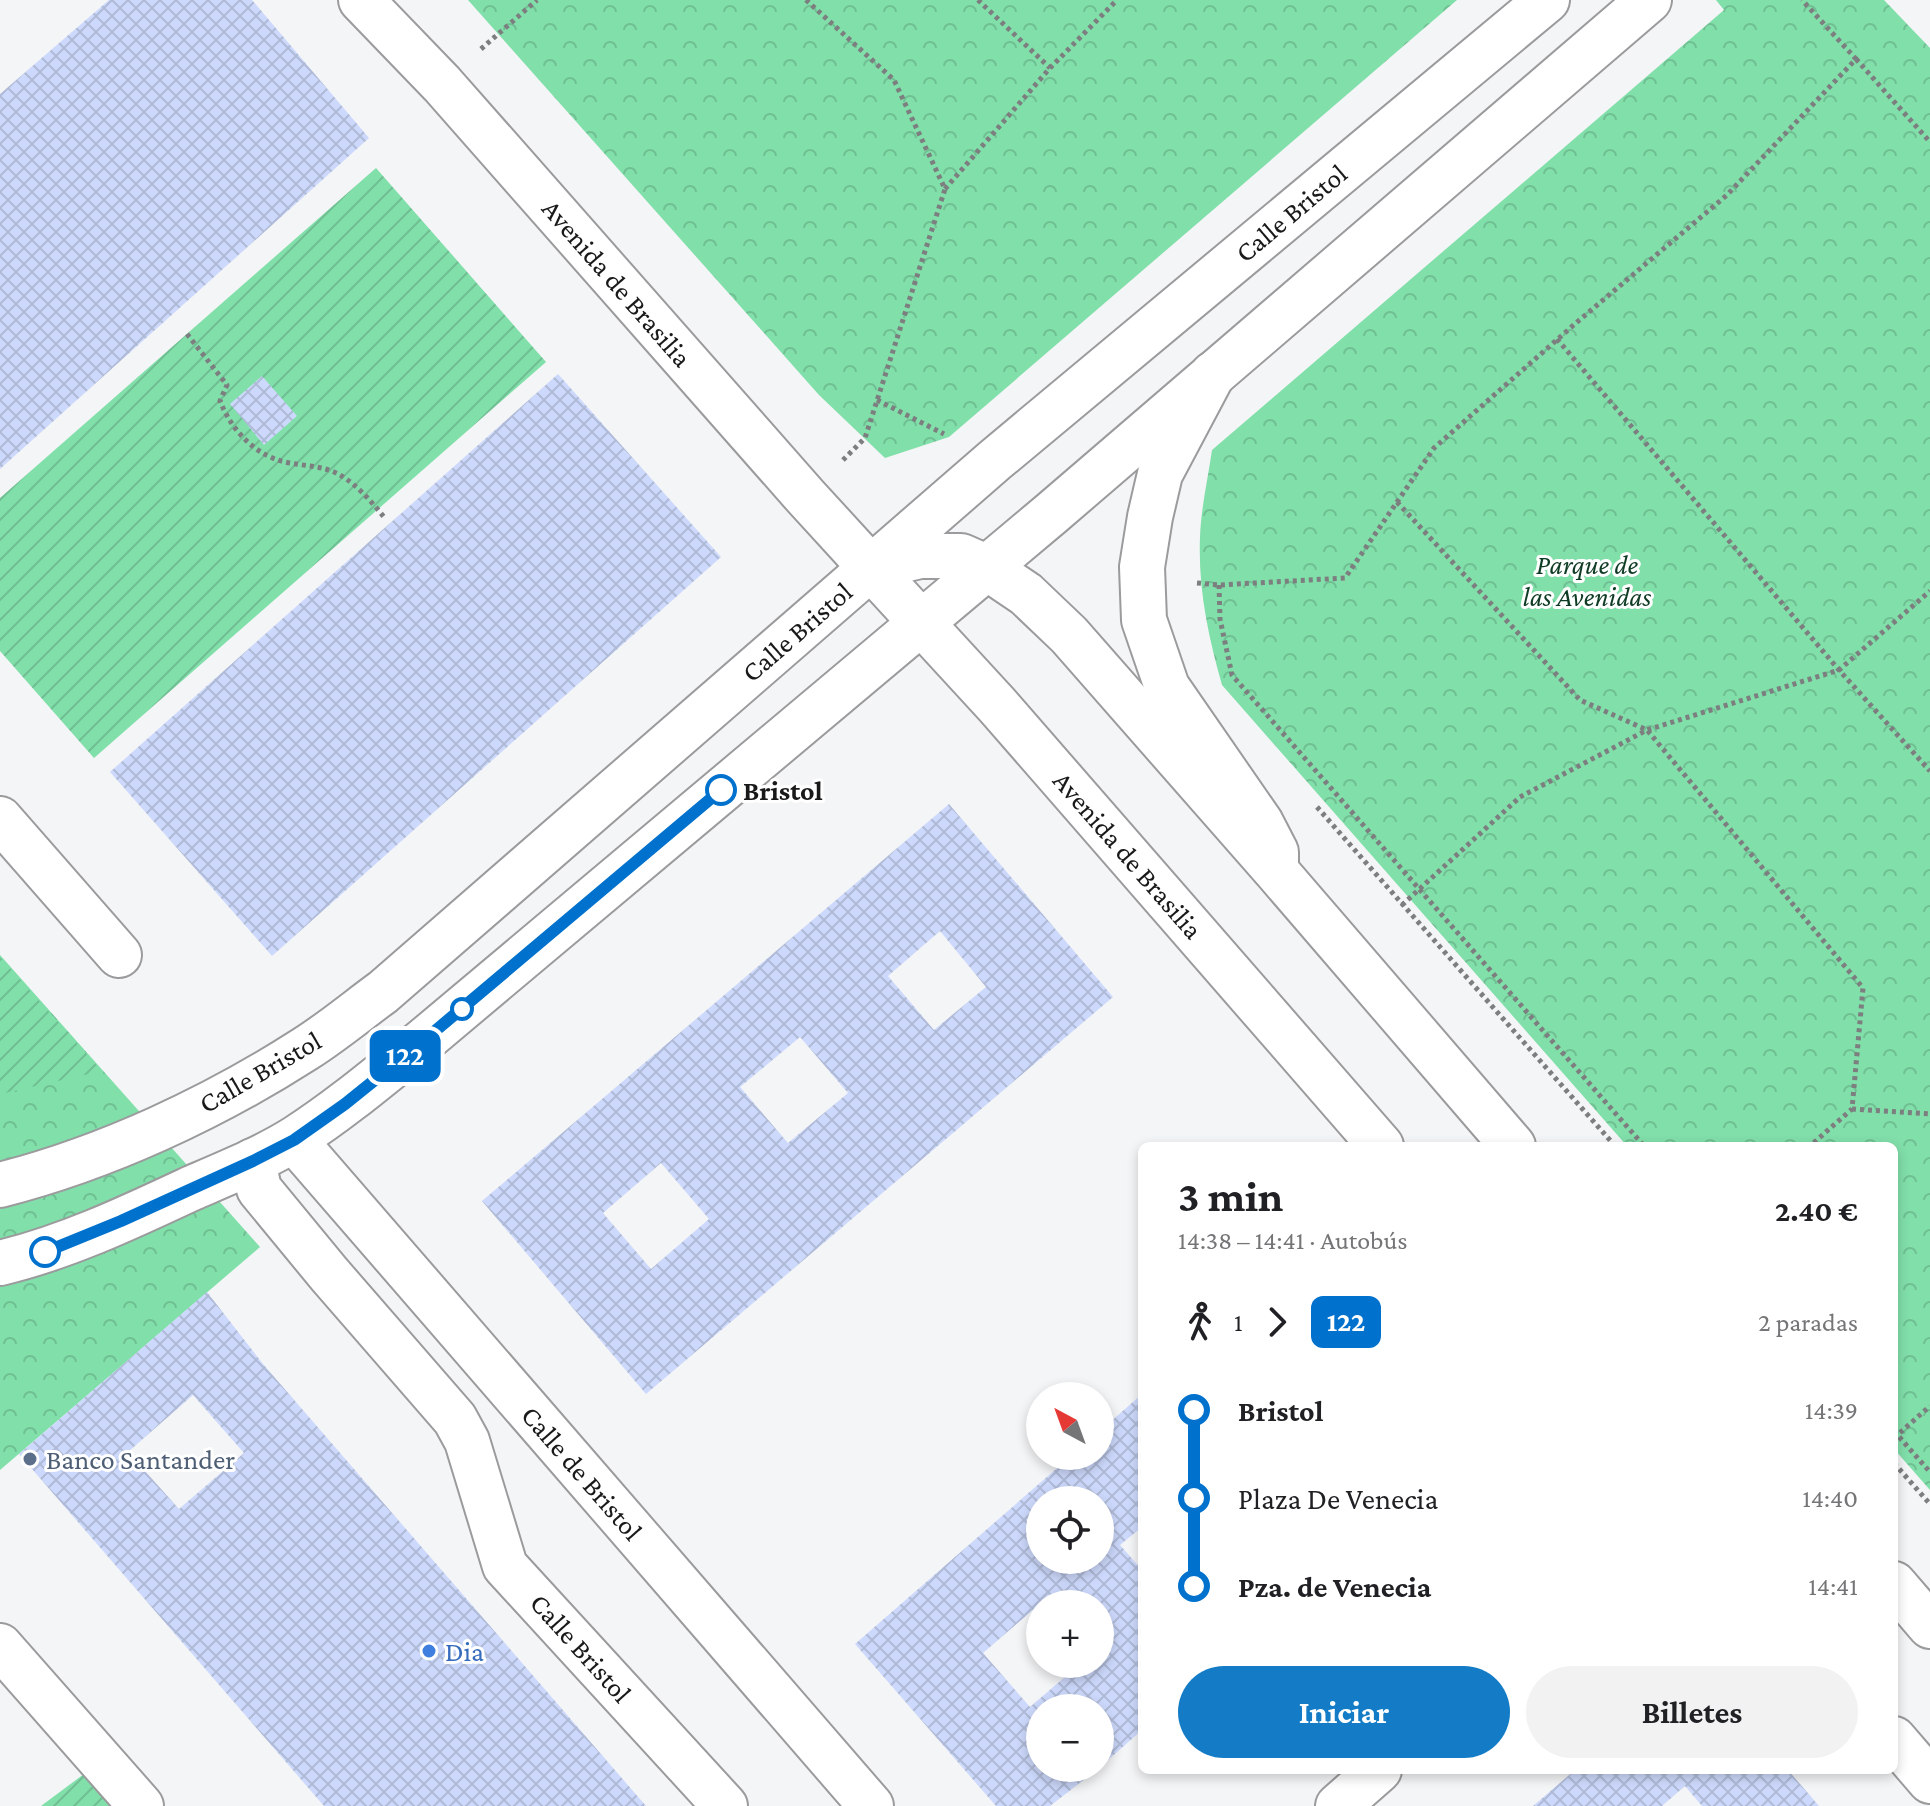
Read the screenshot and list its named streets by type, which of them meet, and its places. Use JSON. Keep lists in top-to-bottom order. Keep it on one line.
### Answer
{"streets":{"street":["Calle Bristol","Avenida de Brasilia","Calle de Bristol"]},"crossings":[["Calle Bristol","Avenida de Brasilia"]],"parks":["Parque de las Avenidas"],"places":["Bristol","Banco Santander","Dia"],"lines":["bus line 122"],"north":"top left","page":{"on_map":"122","heading":["3 min","14:38 – 14:41 · Autobús","2.40 €"],"legs":["1","122","2 paradas"],"list":[{"name":"Bristol","value":"14:39"},{"name":"Plaza De Venecia","value":"14:40"},{"name":"Pza. de Venecia","value":"14:41"}],"map_buttons":["+","−"],"buttons":["Iniciar","Billetes"]}}
